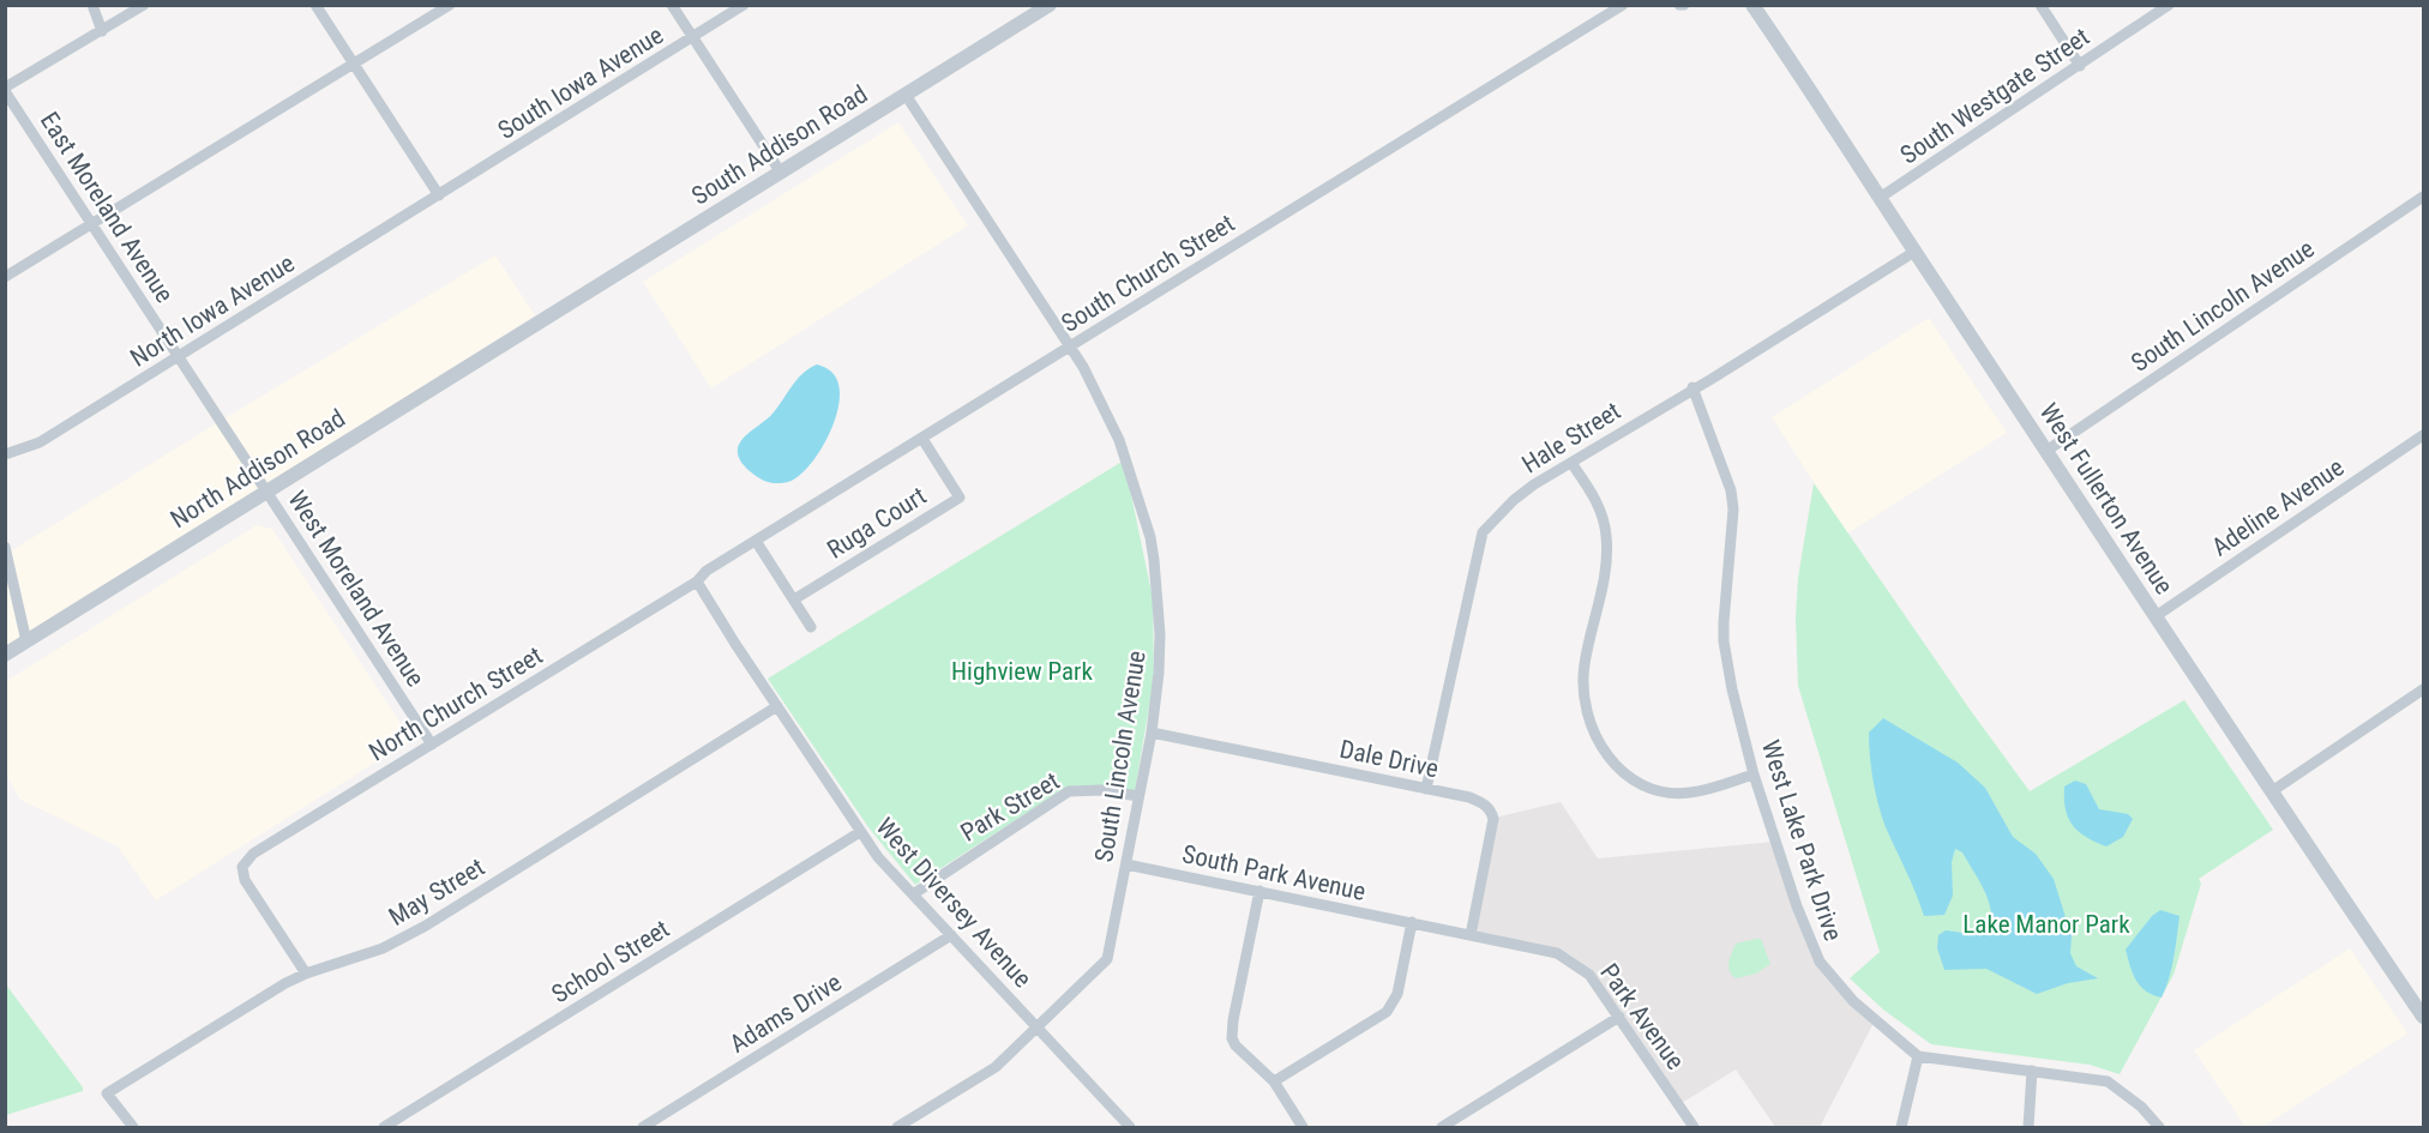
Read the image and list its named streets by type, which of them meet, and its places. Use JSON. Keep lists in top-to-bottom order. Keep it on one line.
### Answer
{"streets":{"street":["South Iowa Avenue","South Westgate Street","South Addison Road","East Moreland Avenue","South Church Street","South Lincoln Avenue","North Iowa Avenue","Hale Street","North Addison Road","West Fullerton Avenue","Adeline Avenue","Ruga Court","West Moreland Avenue","North Church Street","Dale Drive","Park Street","West Lake Park Drive","South Park Avenue","May Street","West Diversey Avenue","School Street","Adams Drive","Park Avenue"]},"crossings":[["South Iowa Avenue","North Iowa Avenue"],["South Westgate Street","West Fullerton Avenue"],["South Addison Road","South Lincoln Avenue"],["South Addison Road","North Addison Road"],["East Moreland Avenue","North Iowa Avenue"],["East Moreland Avenue","North Addison Road"],["East Moreland Avenue","West Moreland Avenue"],["South Church Street","South Lincoln Avenue"],["South Church Street","Ruga Court"],["South Church Street","North Church Street"],["South Church Street","West Diversey Avenue"],["South Lincoln Avenue","West Fullerton Avenue"],["South Lincoln Avenue","Dale Drive"],["South Lincoln Avenue","Park Street"],["South Lincoln Avenue","South Park Avenue"],["South Lincoln Avenue","West Diversey Avenue"],["Hale Street","West Fullerton Avenue"],["Hale Street","Dale Drive"],["Hale Street","West Lake Park Drive"],["North Addison Road","West Moreland Avenue"],["West Fullerton Avenue","Adeline Avenue"],["West Moreland Avenue","North Church Street"],["North Church Street","May Street"],["North Church Street","West Diversey Avenue"],["Dale Drive","Park Avenue"],["Park Street","West Diversey Avenue"],["South Park Avenue","Park Avenue"],["May Street","West Diversey Avenue"],["West Diversey Avenue","School Street"],["West Diversey Avenue","Adams Drive"]],"parks":["Highview Park","Lake Manor Park"]}
